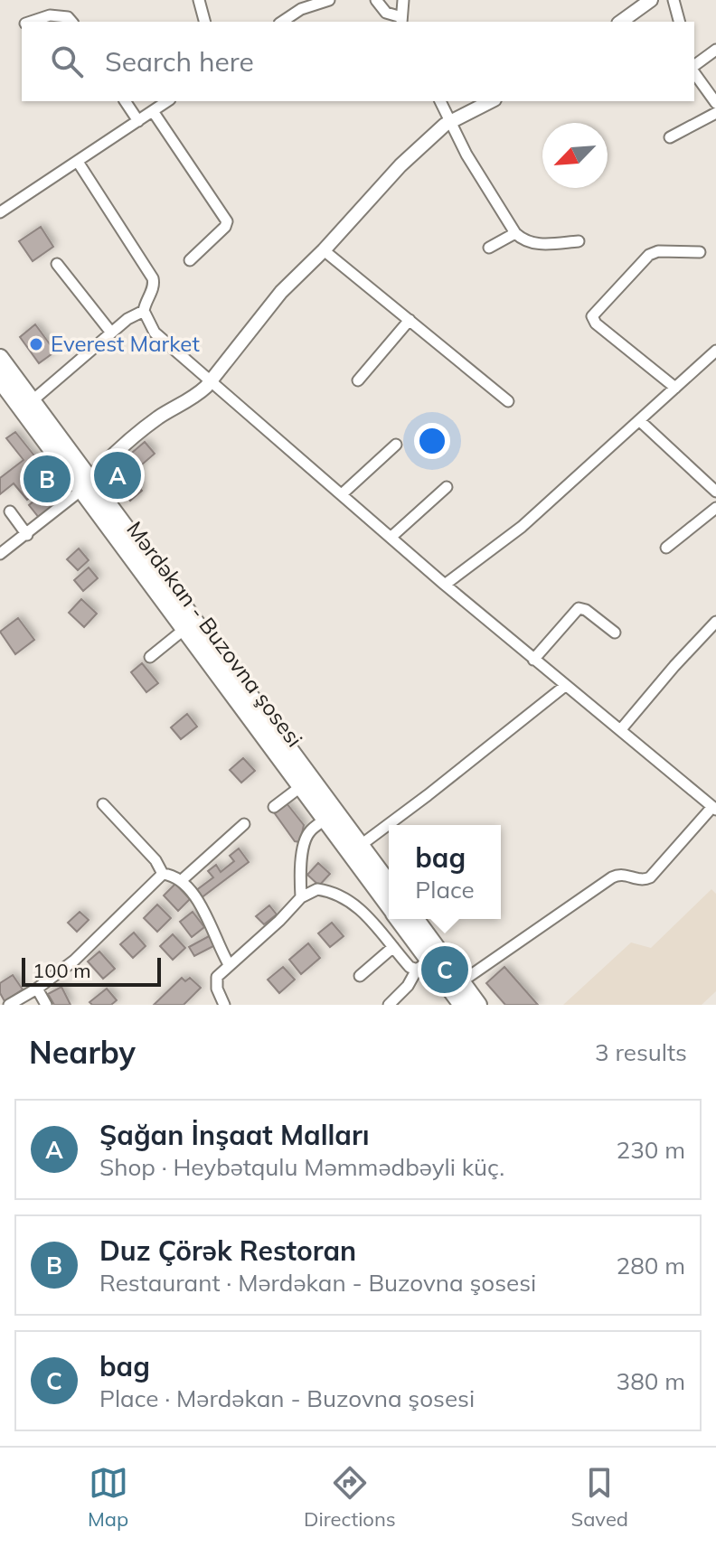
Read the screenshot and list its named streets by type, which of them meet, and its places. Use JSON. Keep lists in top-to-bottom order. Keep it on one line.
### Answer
{"streets":{"main road":["Mərdəkan - Buzovna şosesi"]},"places":["Everest Market"],"scale_bar":"100 m","north":"bottom left","page":{"search":"Search here","pins":["A","B","C"],"popup":["bag","Place"],"scale":"100 m","heading":["Nearby","3 results"],"list":[{"mark":"A","name":"Şağan İnşaat Malları","note":"Shop · Heybətqulu Məmmədbəyli küç.","value":"230 m"},{"mark":"B","name":"Duz Çörək Restoran","note":"Restaurant · Mərdəkan - Buzovna şosesi","value":"280 m"},{"mark":"C","name":"bag","note":"Place · Mərdəkan - Buzovna şosesi","value":"380 m"}],"nav":["Map","Directions","Saved"]}}
